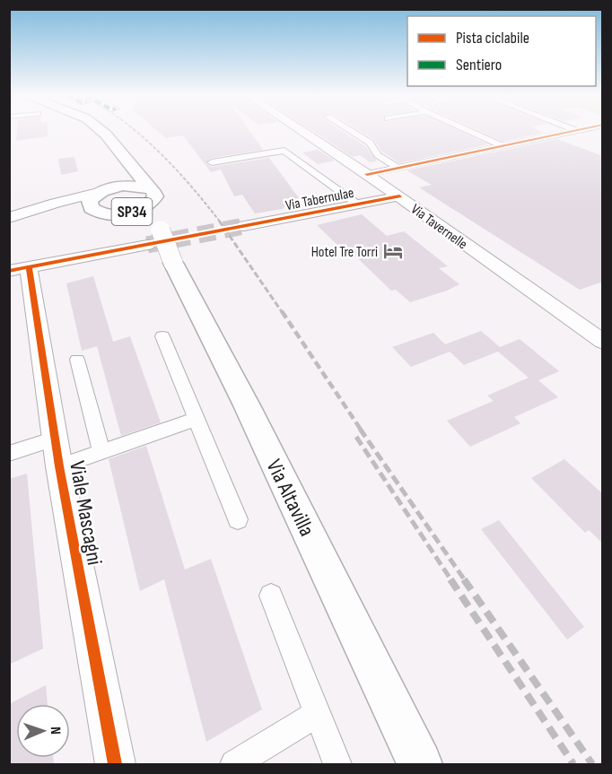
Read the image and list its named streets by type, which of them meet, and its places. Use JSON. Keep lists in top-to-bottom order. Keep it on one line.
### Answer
{"streets":{"main road":["SP34","Via Altavilla"],"street":["Via Tabernulae","Via Tavernelle","Viale Mascagni"]},"crossings":[["Via Tabernulae","Via Tavernelle"],["SP34","Via Altavilla"]],"places":{"hotel":["Hotel Tre Torri"]},"legend":["Pista ciclabile","Sentiero"],"north":"right"}
